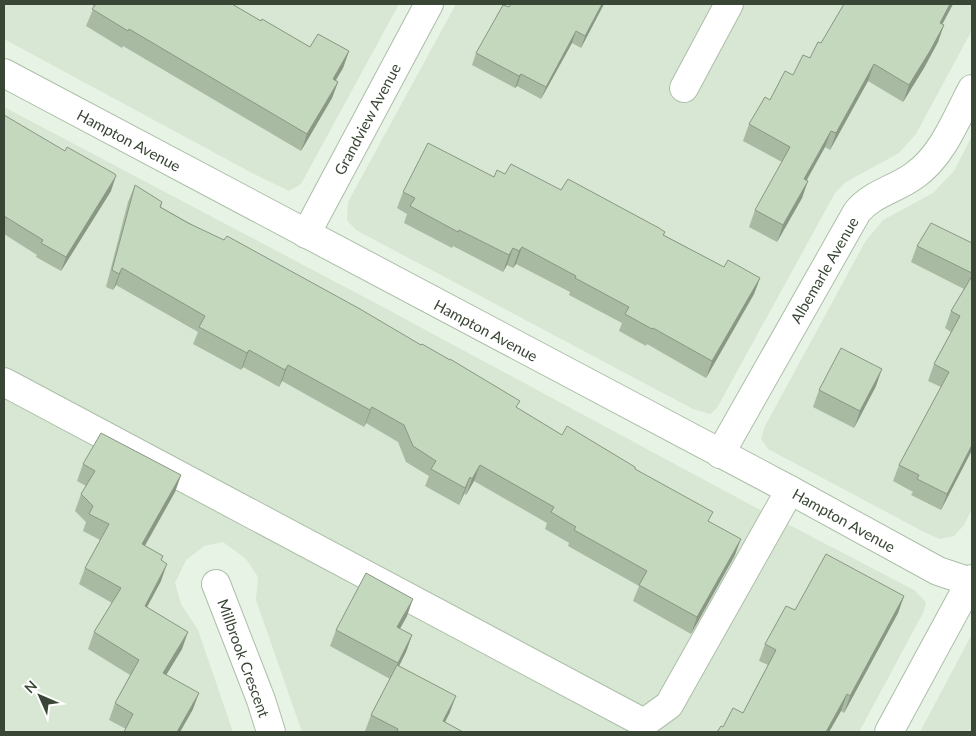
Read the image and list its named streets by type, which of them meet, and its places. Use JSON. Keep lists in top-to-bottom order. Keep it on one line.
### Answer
{"streets":{"street":["Grandview Avenue","Hampton Avenue","Albemarle Avenue","Millbrook Crescent"]},"crossings":[["Grandview Avenue","Hampton Avenue"],["Hampton Avenue","Albemarle Avenue"]],"north":"top left"}
